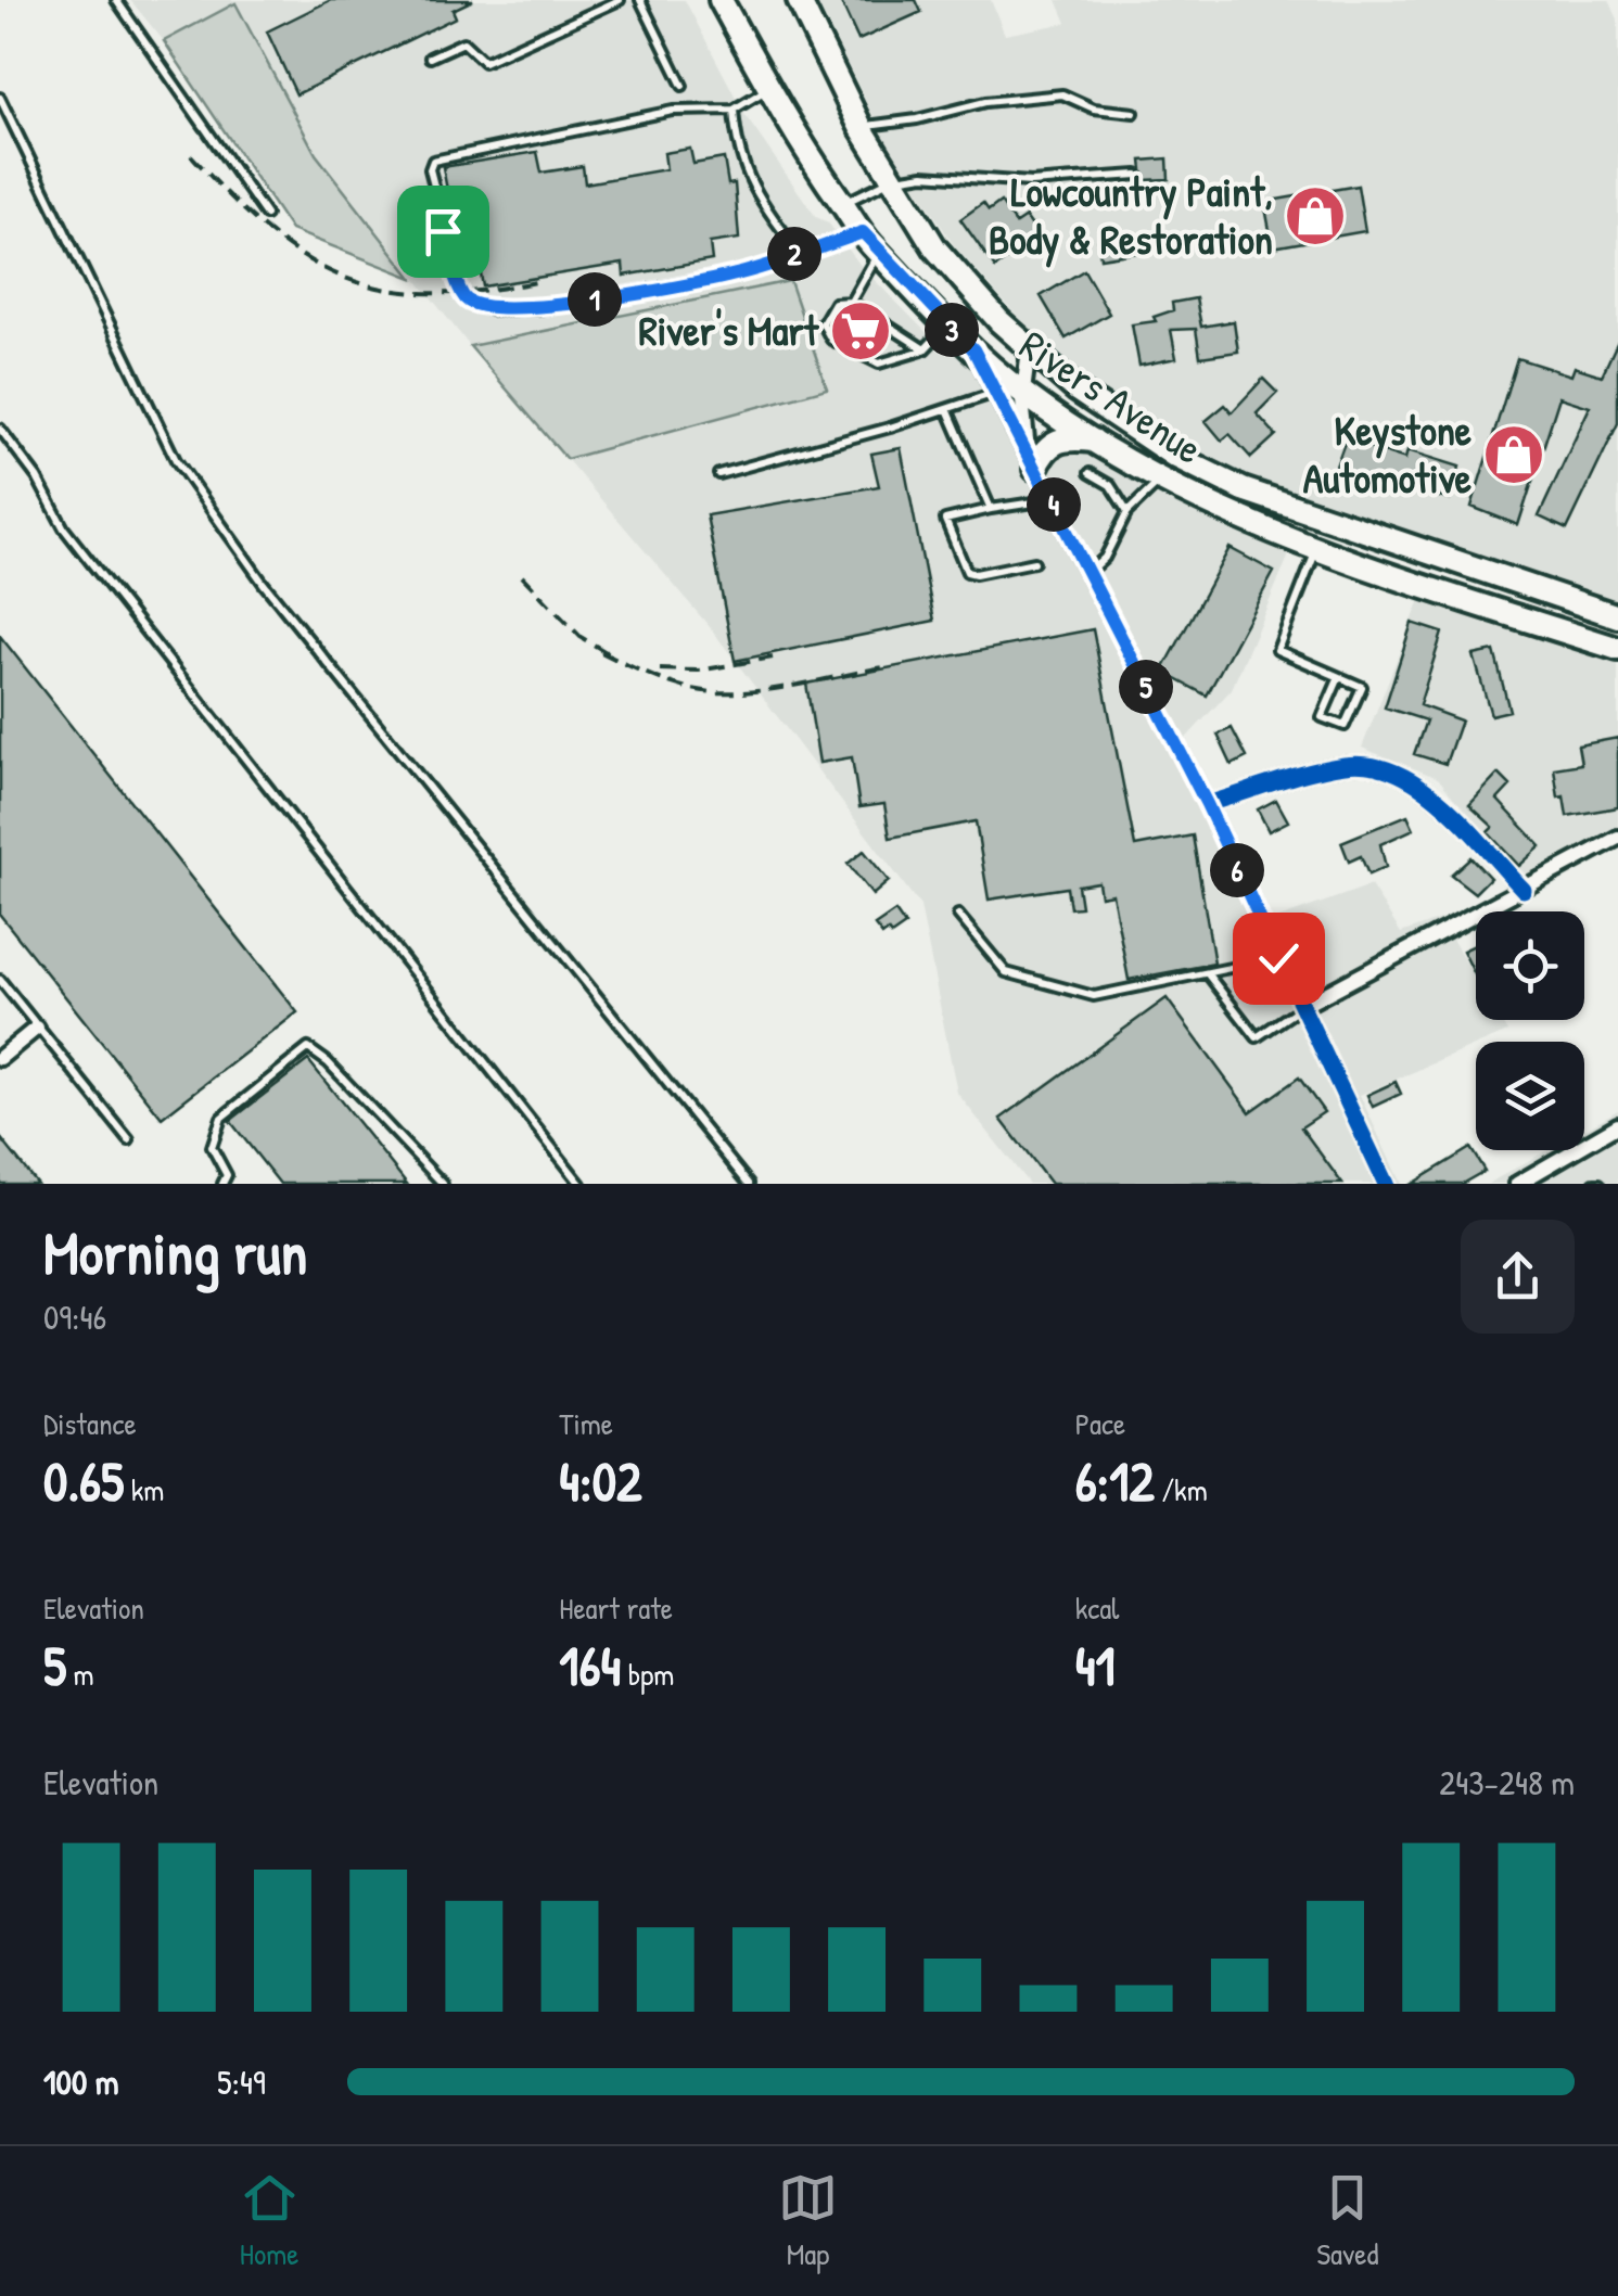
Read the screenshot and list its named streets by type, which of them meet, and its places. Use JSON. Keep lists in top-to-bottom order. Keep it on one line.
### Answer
{"streets":{"main road":["Rivers Avenue"]},"places":{"shop":["Lowcountry Paint, Body & Restoration","Keystone Automotive"],"supermarket":["River's Mart"]},"page":{"pins":["2","1","3","4","5","6"],"heading":["Morning run","09:46"],"stats":[["Distance","0.65 km"],["Time","4:02"],["Pace","6:12 /km"],["Elevation","5 m"],["Heart rate","164 bpm"],["kcal","41"]],"chart":["Elevation","243–248 m"],"list":[{"name":"100 m","note":"5:49"}],"tabs":["Home","Map","Saved"]}}
